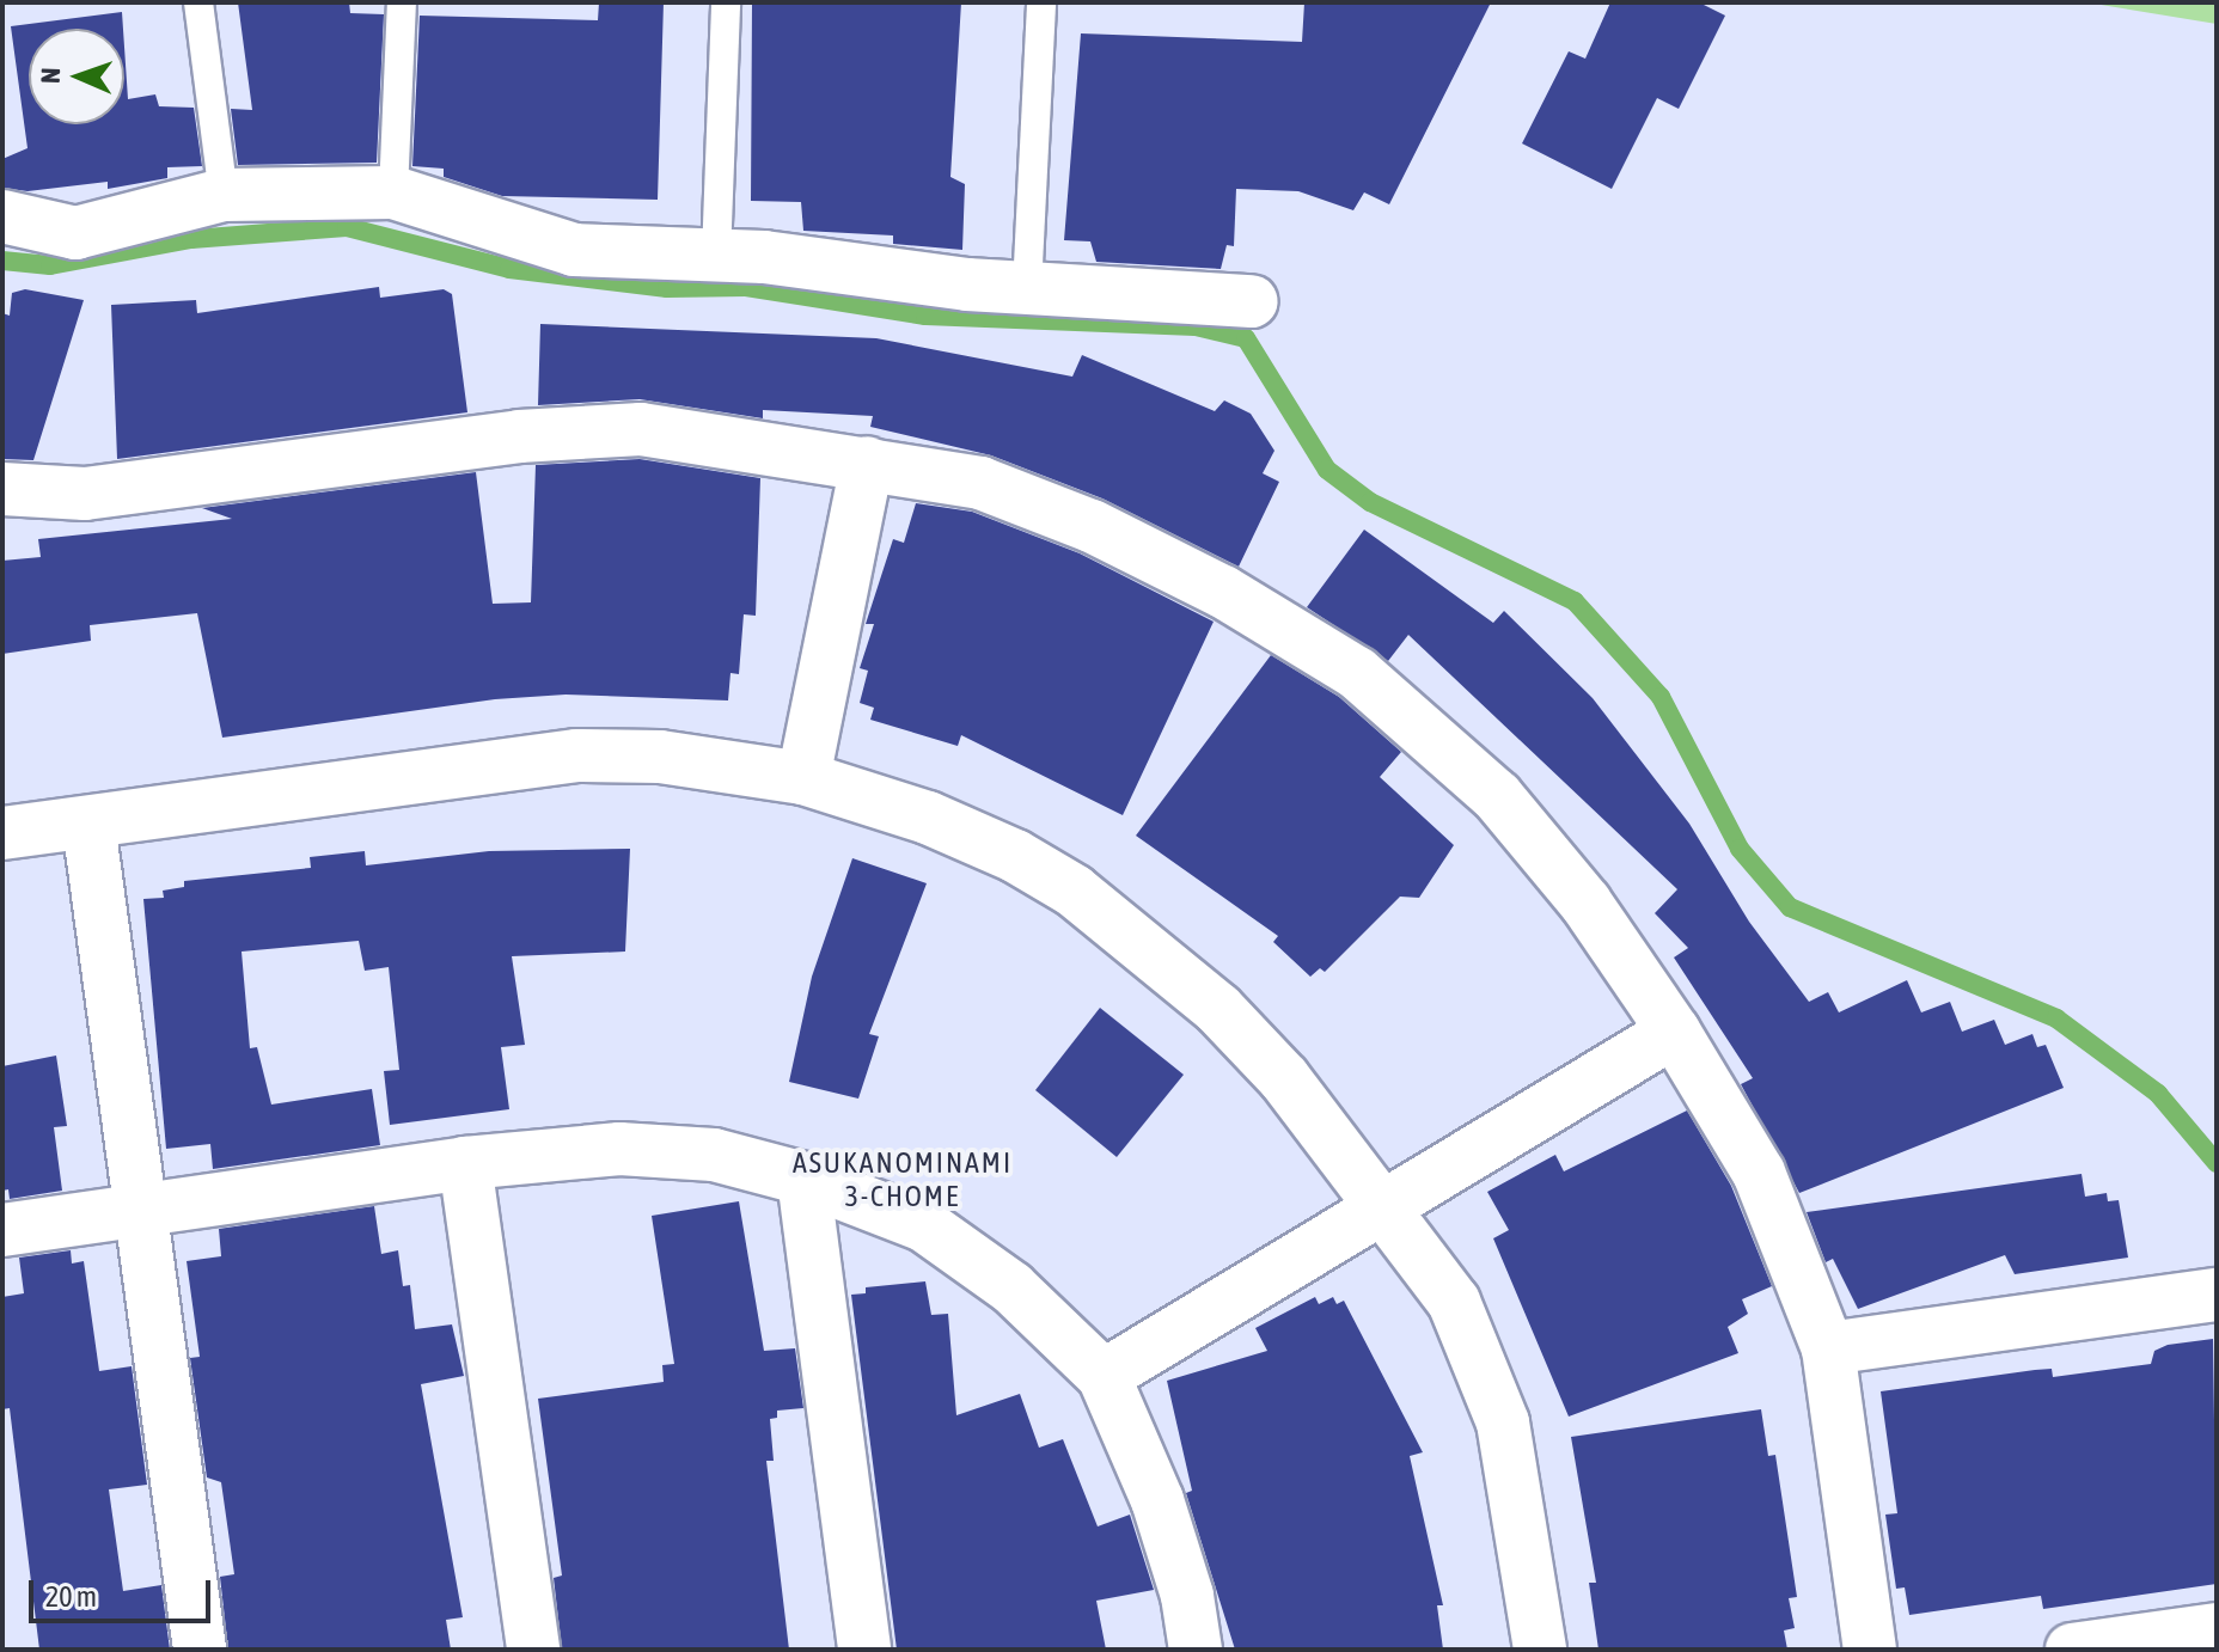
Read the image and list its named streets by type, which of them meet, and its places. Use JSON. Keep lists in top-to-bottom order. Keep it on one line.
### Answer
{"districts":["ASUKANOMINAMI 3-CHOME"],"scale_bar":"20 m","north":"left"}
